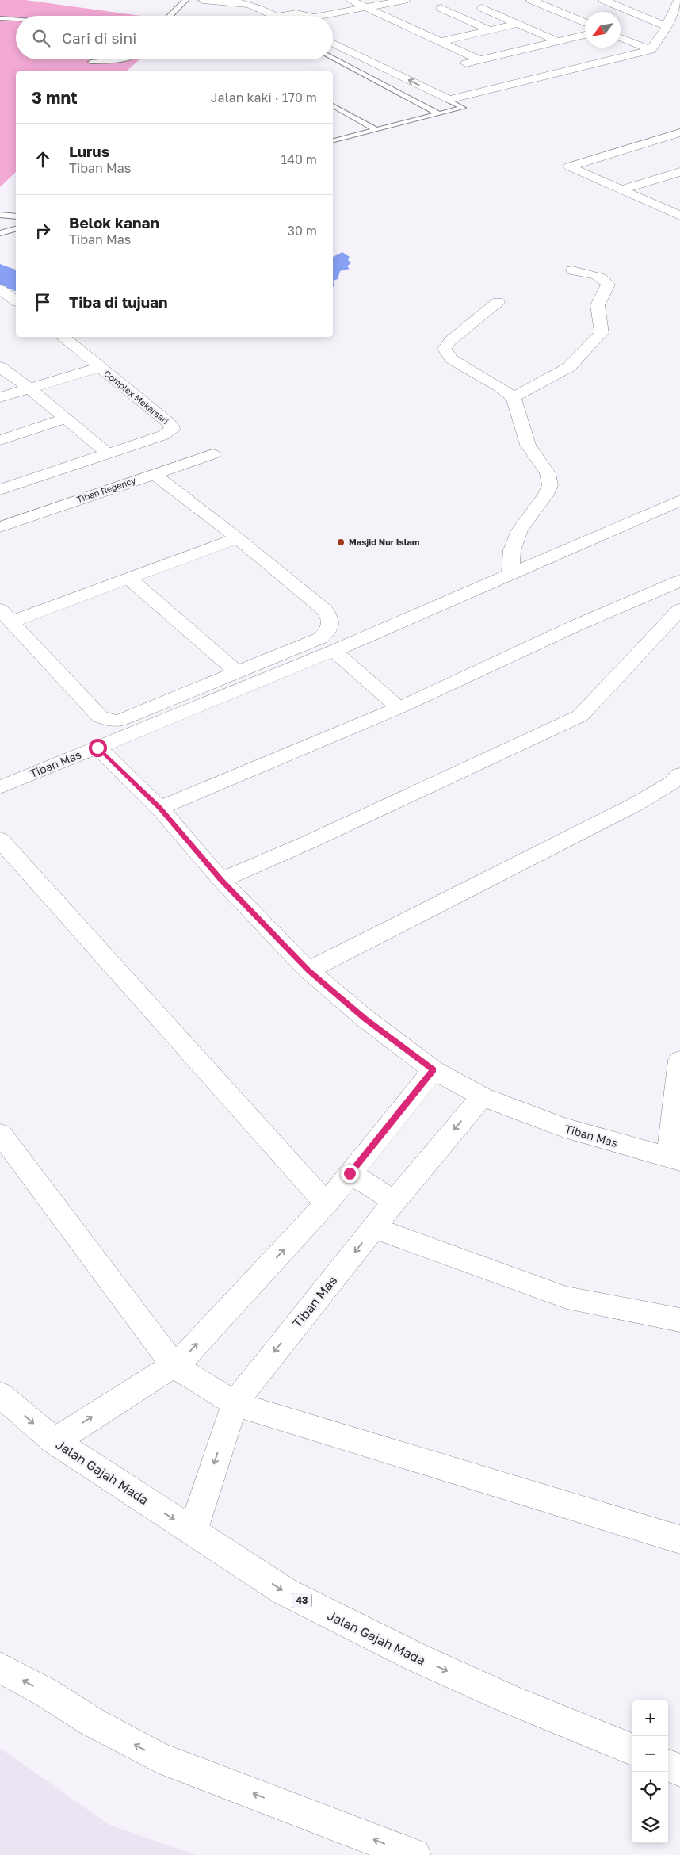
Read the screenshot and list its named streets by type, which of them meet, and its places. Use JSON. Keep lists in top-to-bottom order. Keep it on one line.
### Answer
{"streets":{"main road":["Complex Mekarsari","Tiban Regency","Tiban Mas","Jalan Gajah Mada","43"]},"crossings":[["Tiban Mas","Jalan Gajah Mada"]],"places":["Masjid Nur Islam"],"north":"bottom left","page":{"search":"Cari di sini","heading":["3 mnt","Jalan kaki · 170 m"],"list":[["Lurus","Tiban Mas","140 m"],["Belok kanan","Tiban Mas","30 m"],"Tiba di tujuan"],"map_buttons":["+","−"]}}
